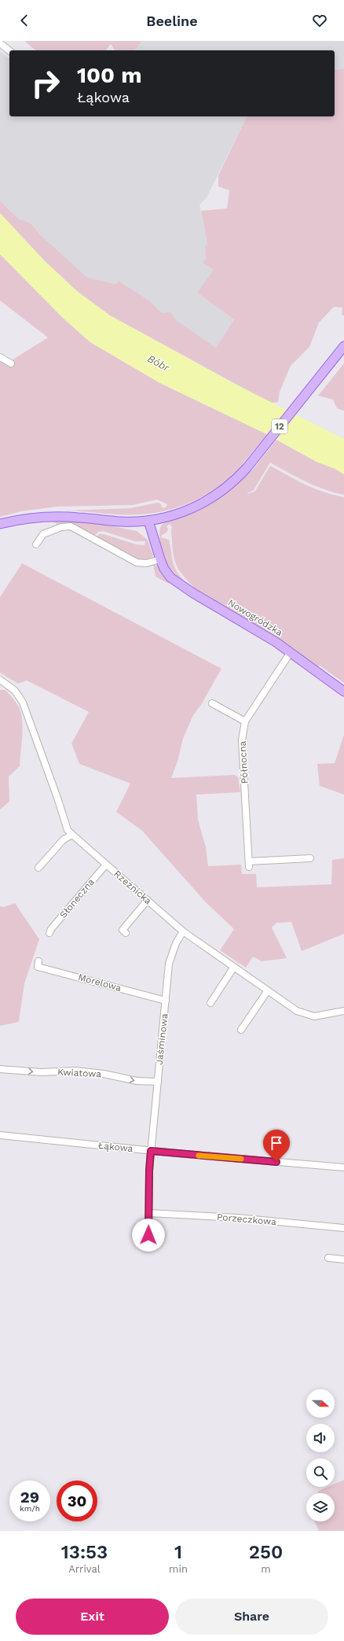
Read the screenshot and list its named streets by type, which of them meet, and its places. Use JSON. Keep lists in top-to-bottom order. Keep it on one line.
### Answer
{"streets":{"main road":["12","Nowogródzka"],"street":["Północna","Rzeźnicka","Słoneczna","Morelowa","Jaśminowa","Kwiatowa","Łąkowa","Porzeczkowa"]},"crossings":[["12","Nowogródzka"],["Nowogródzka","Północna"],["Rzeźnicka","Słoneczna"],["Rzeźnicka","Jaśminowa"],["Morelowa","Jaśminowa"],["Jaśminowa","Kwiatowa"],["Jaśminowa","Łąkowa"],["Jaśminowa","Porzeczkowa"]],"one_way":["Kwiatowa"],"water":["Bóbr"],"north":"right","page":{"header":"Beeline","turn":["100 m","Łąkowa"],"speed":"29 km/h","limit":"30","eta":["13:53","Arrival","1","min","250","m"],"buttons":["Exit","Share"]}}
